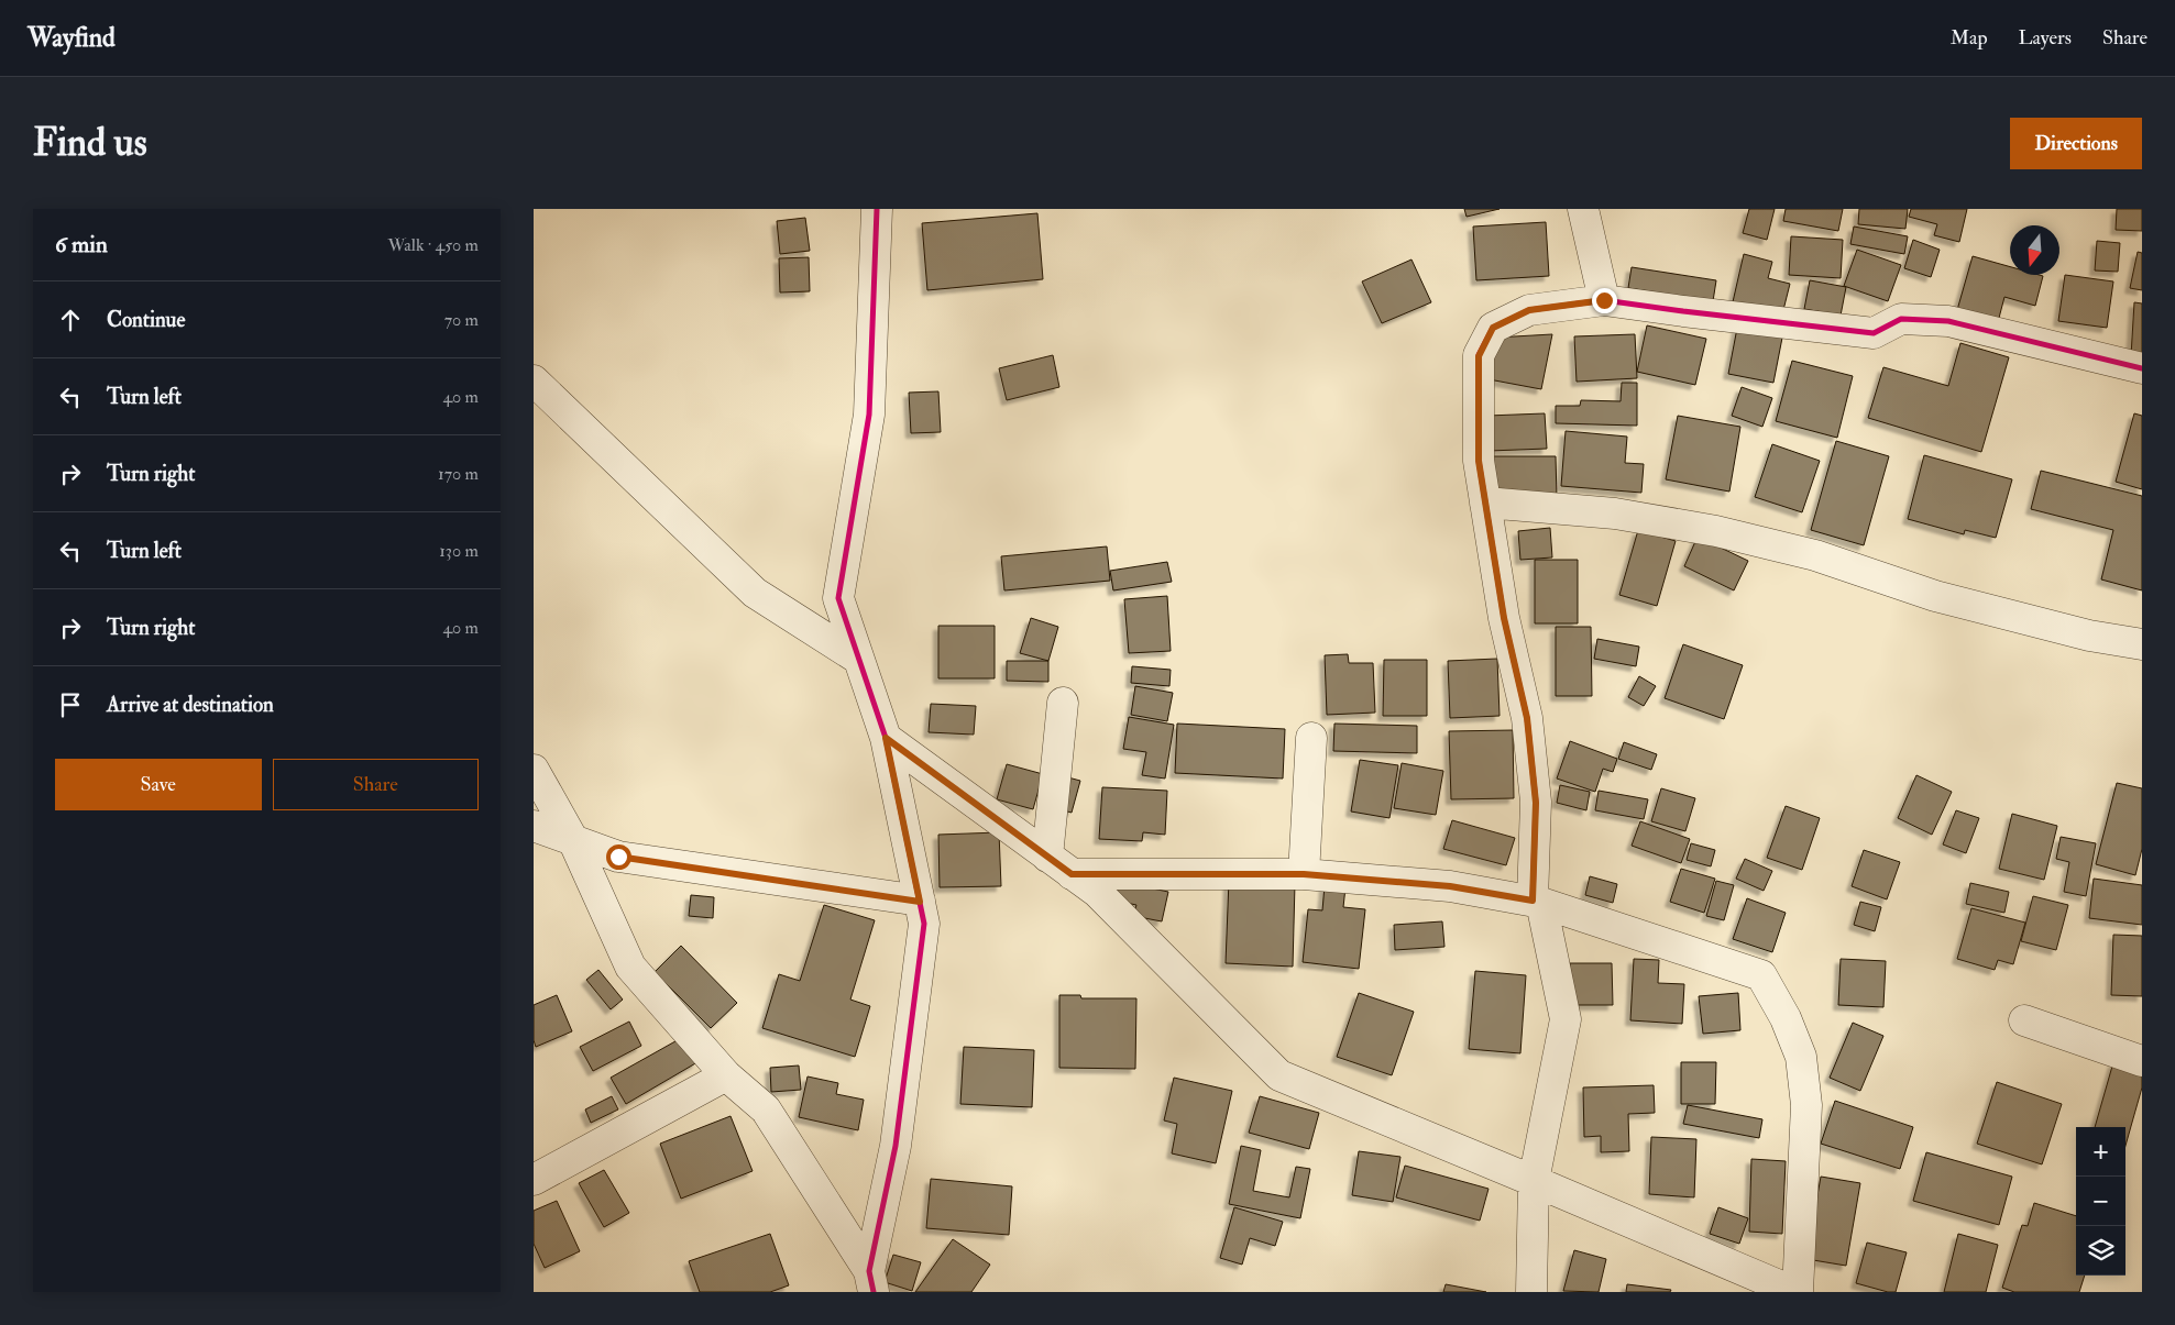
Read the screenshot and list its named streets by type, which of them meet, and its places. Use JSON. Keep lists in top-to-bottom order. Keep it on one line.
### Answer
{"north":"bottom","page":{"header":"Wayfind","nav":["Map","Layers","Share"],"buttons":["Directions",["Save","Share"]],"title":"Find us","heading":["6 min","Walk · 450 m"],"list":[["Continue","70 m"],["Turn left","40 m"],["Turn right","170 m"],["Turn left","130 m"],["Turn right","40 m"],"Arrive at destination"],"map_buttons":["+","−"]}}
